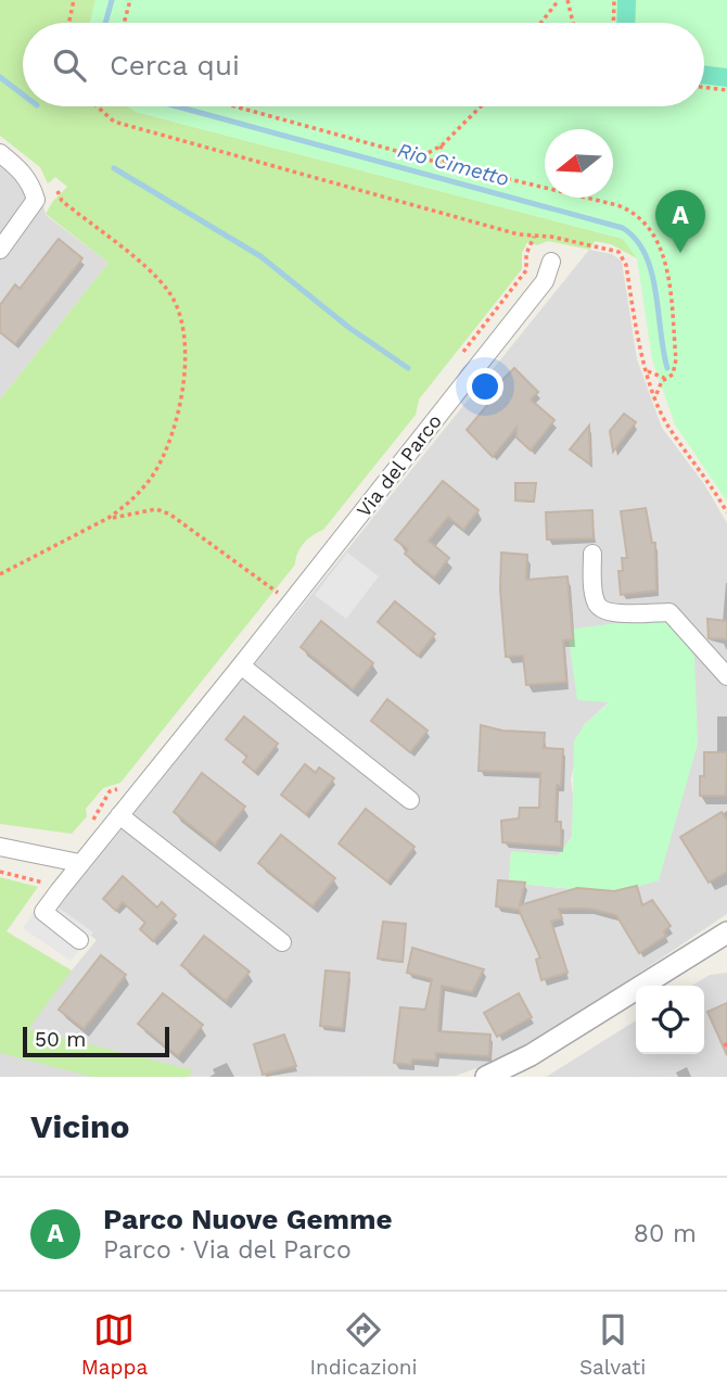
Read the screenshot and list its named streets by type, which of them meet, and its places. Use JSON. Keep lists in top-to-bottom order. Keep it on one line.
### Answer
{"streets":{"street":["Via del Parco"]},"water":["Rio Cimetto"],"scale_bar":"50 m","north":"left","page":{"search":"Cerca qui","pins":"A","scale":"50 m","heading":"Vicino","list":[{"mark":"A","name":"Parco Nuove Gemme","note":"Parco · Via del Parco","value":"80 m"}],"nav":["Mappa","Indicazioni","Salvati"]}}
